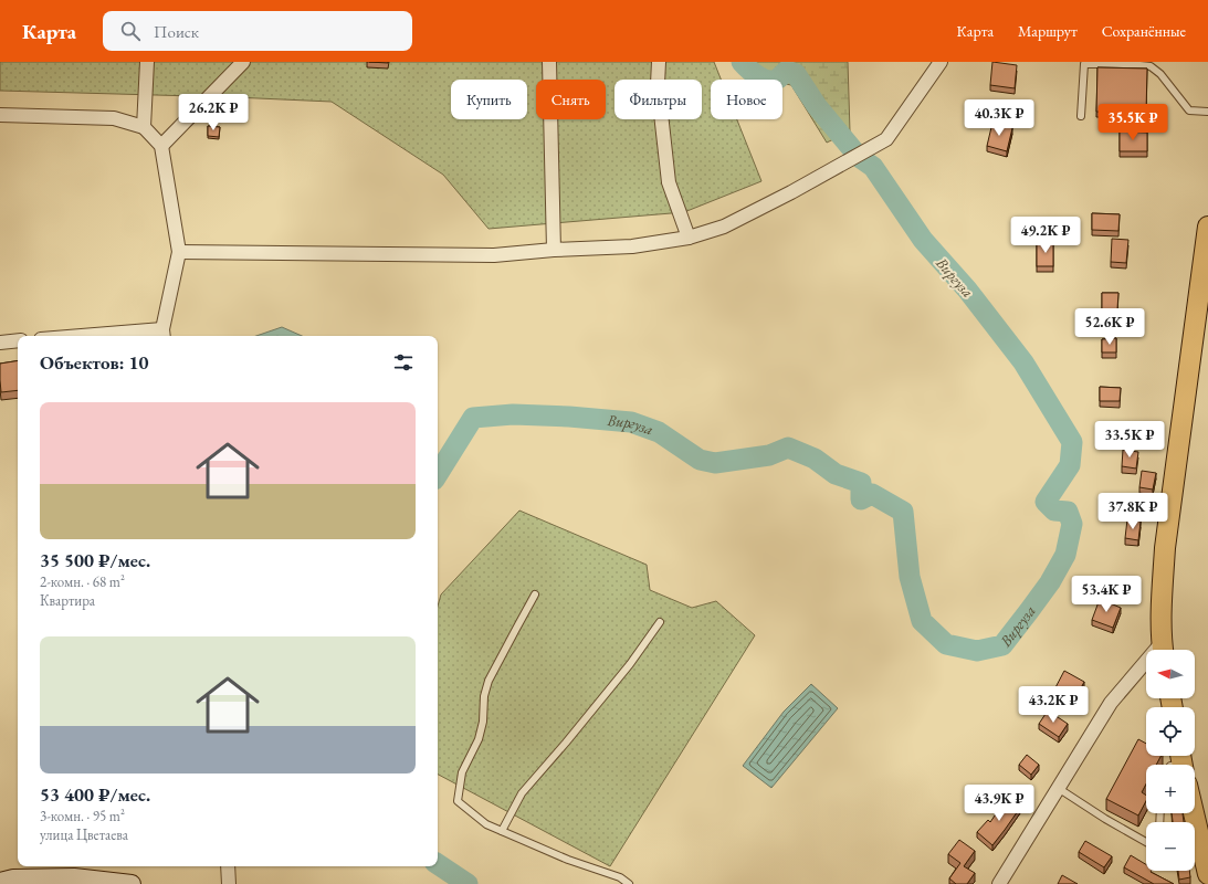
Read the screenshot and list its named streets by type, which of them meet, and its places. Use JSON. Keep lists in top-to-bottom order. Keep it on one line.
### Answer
{"water":["Виргуза"],"north":"left","page":{"header":"Карта","search":"Поиск","nav":["Карта","Маршрут","Сохранённые"],"chip":["Купить","Снять","Фильтры","Новое"],"price":["26.2K ₽","40.3K ₽","35.5K ₽","49.2K ₽","52.6K ₽","33.5K ₽","37.8K ₽","53.4K ₽","43.2K ₽","43.9K ₽"],"heading":"Объектов: 10","list":[{"name":"35 500 ₽/мес.","note":"2-комн. · 68 m² · Квартира"},{"name":"53 400 ₽/мес.","note":"3-комн. · 95 m² · улица Цветаева"}],"map_buttons":["+","−"]}}
